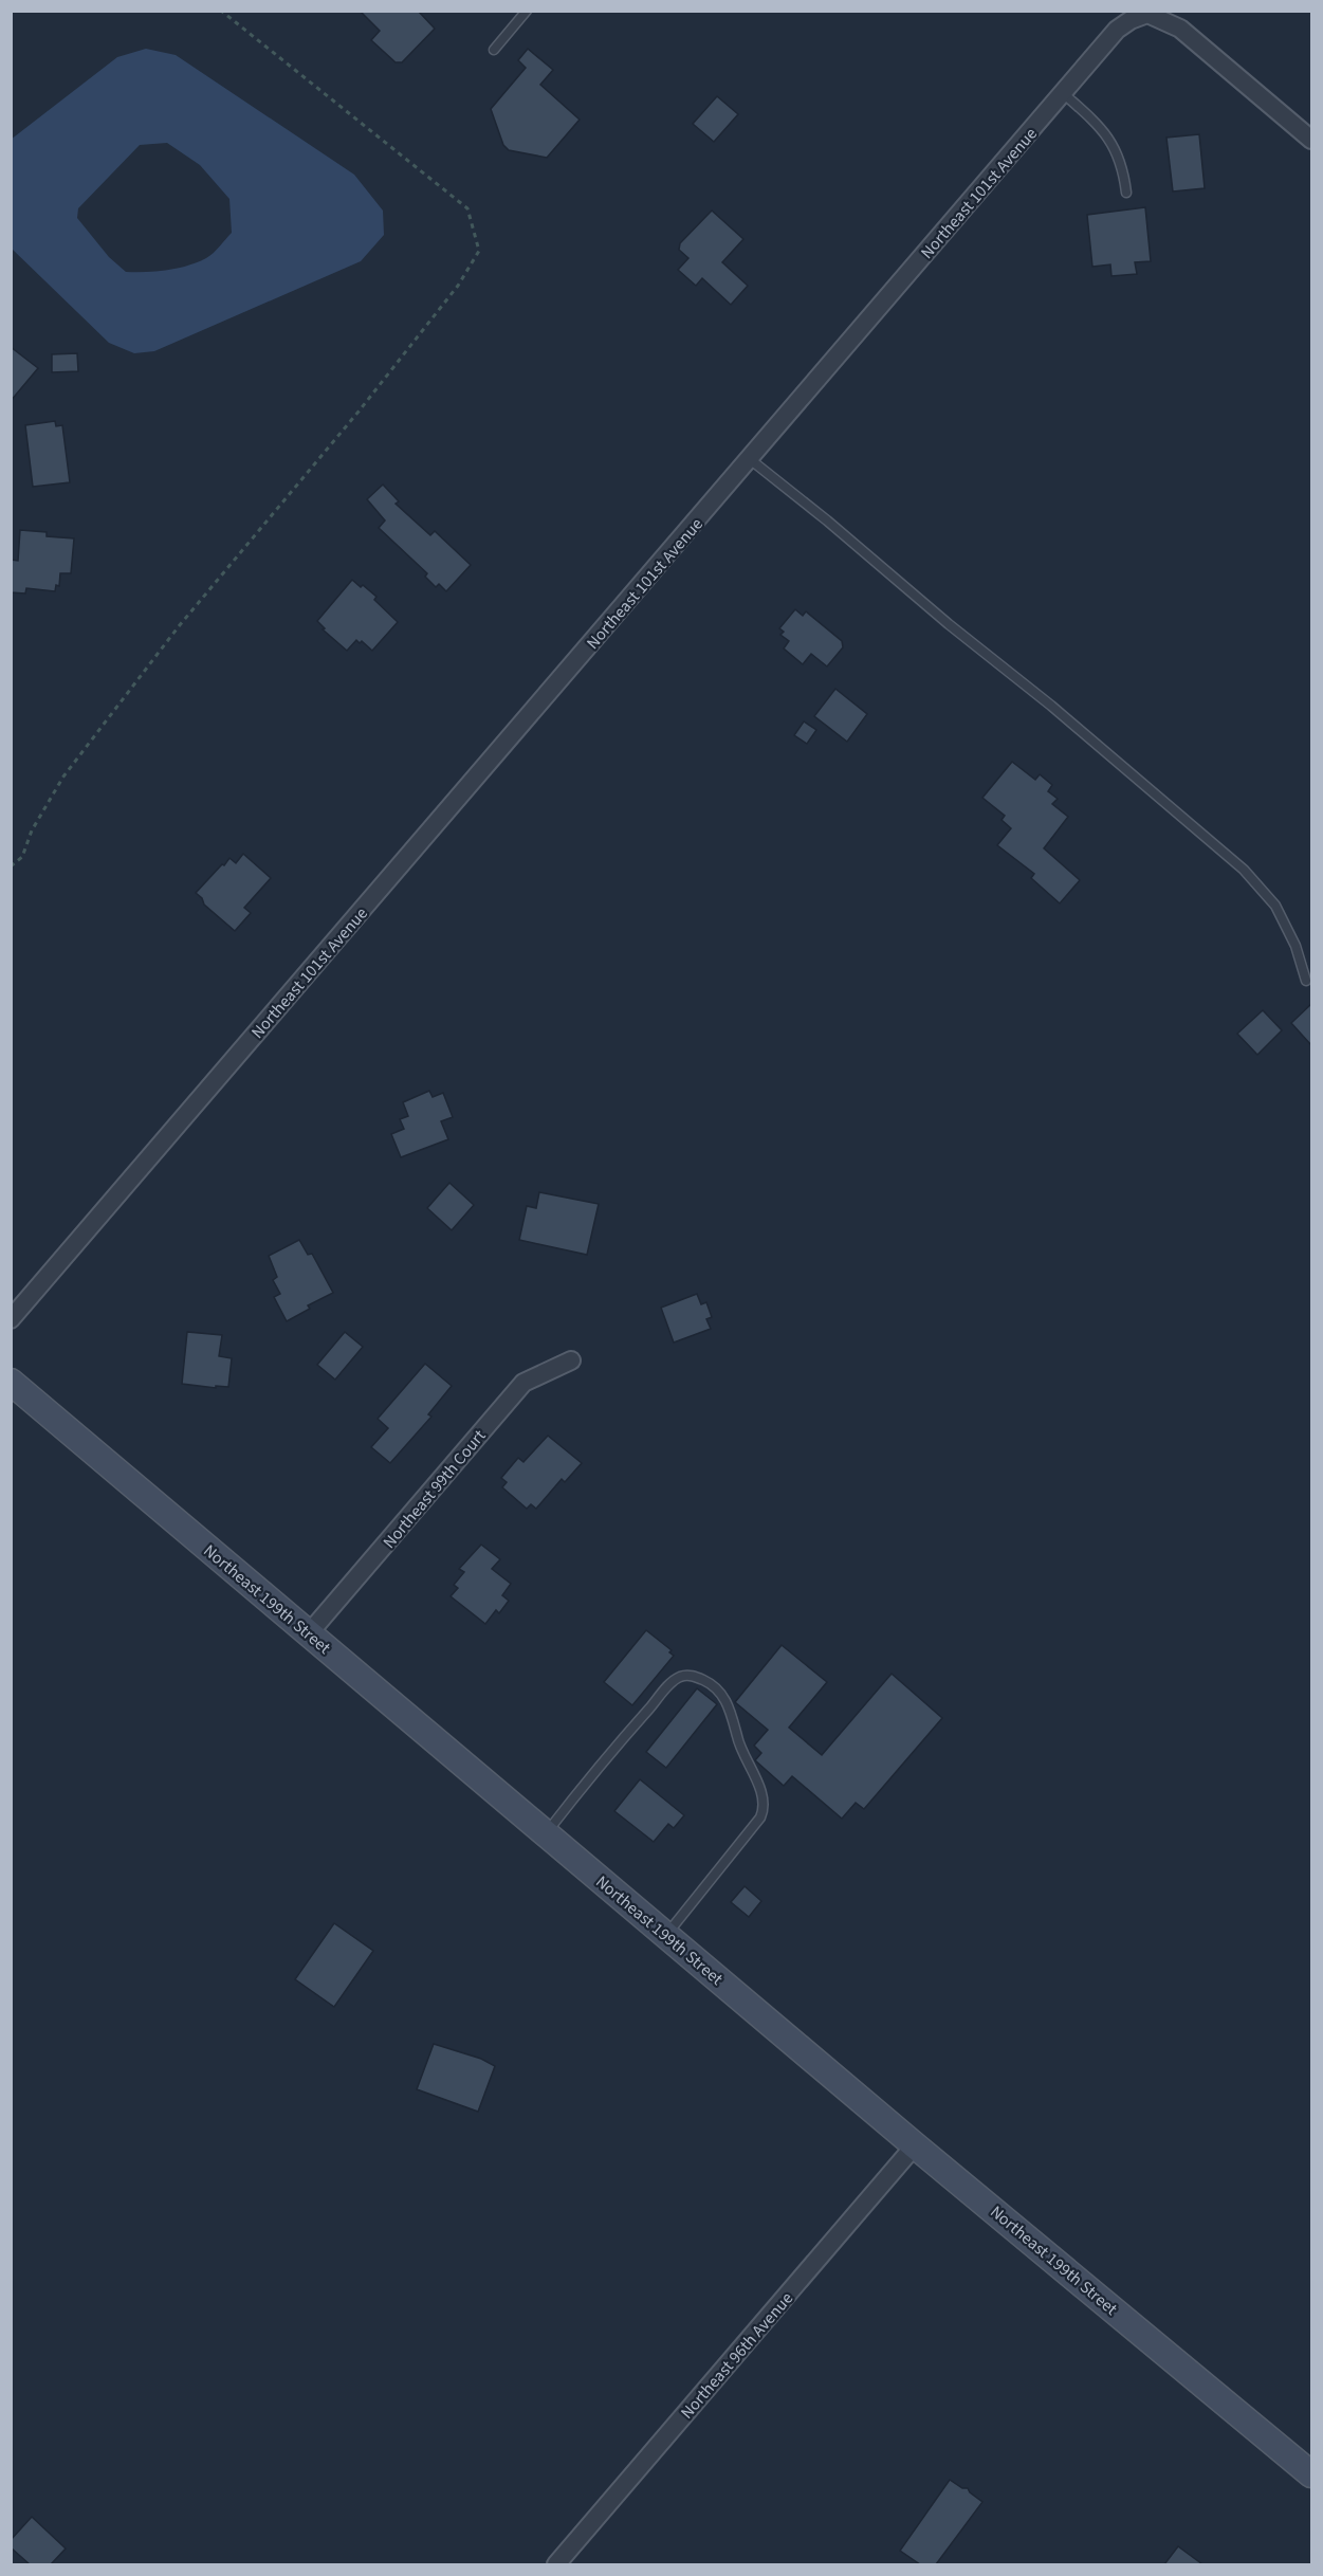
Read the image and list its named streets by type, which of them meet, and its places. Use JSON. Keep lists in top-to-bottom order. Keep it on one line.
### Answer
{"streets":{"main road":["Northeast 199th Street"],"street":["Northeast 101st Avenue","Northeast 99th Court","Northeast 96th Avenue"]},"crossings":[["Northeast 99th Court","Northeast 199th Street"],["Northeast 199th Street","Northeast 96th Avenue"]]}
